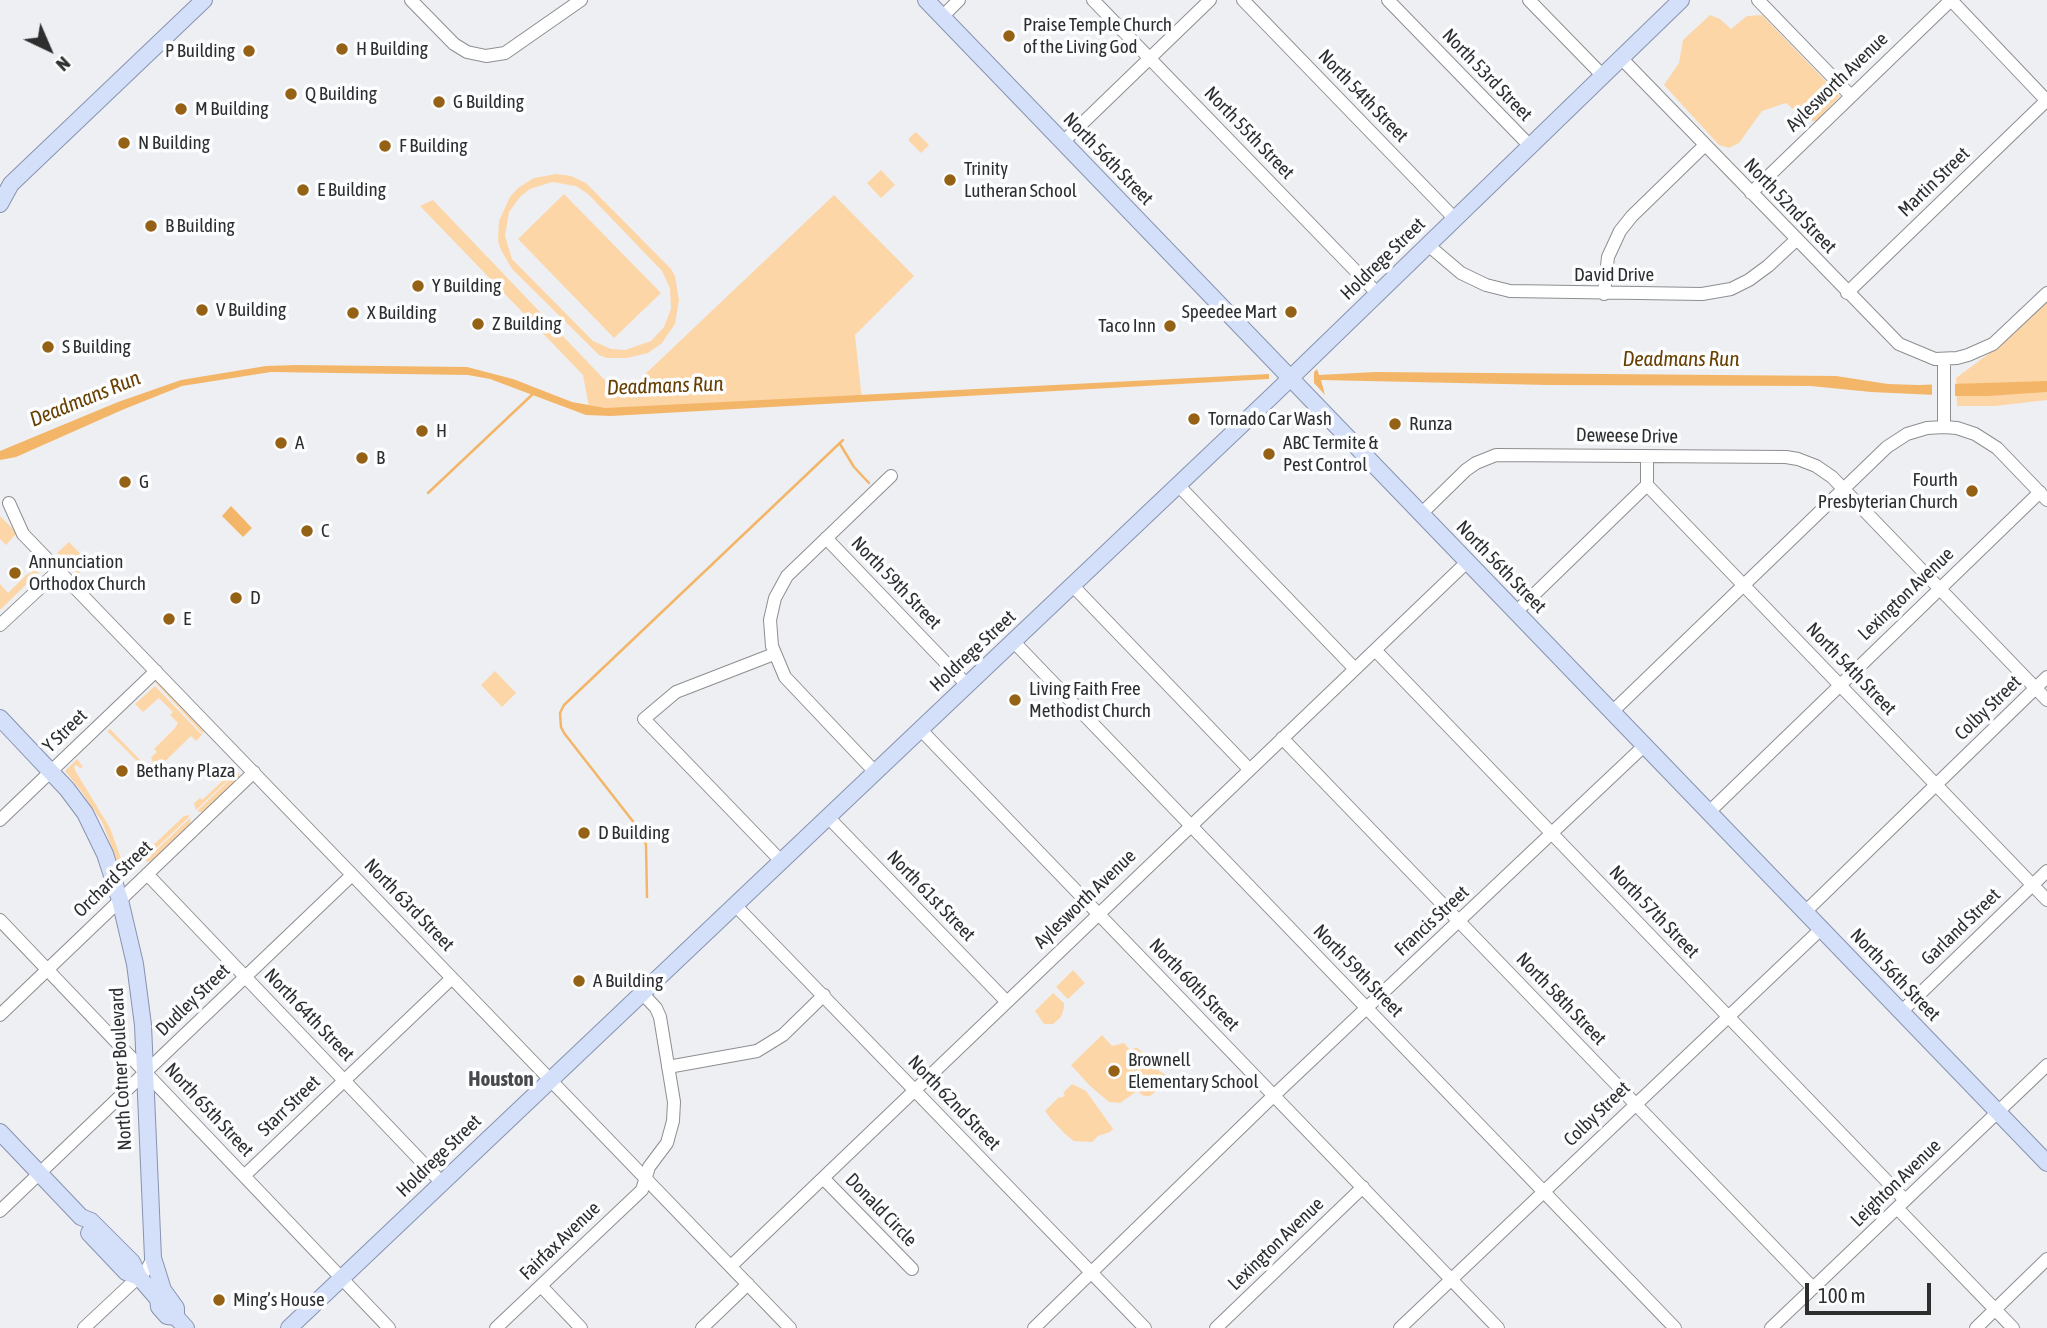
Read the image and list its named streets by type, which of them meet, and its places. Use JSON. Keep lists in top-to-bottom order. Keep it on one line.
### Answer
{"streets":{"main road":["North 56th Street","Holdrege Street","North Cotner Boulevard"],"street":["North 53rd Street","Aylesworth Avenue","North 54th Street","North 55th Street","Martin Street","North 52nd Street","David Drive","Deweese Drive","North 59th Street","Lexington Avenue","Colby Street","Y Street","Orchard Street","North 61st Street","North 63rd Street","North 57th Street","Francis Street","Garland Street","North 60th Street","North 58th Street","Dudley Street","North 64th Street","North 62nd Street","Starr Street","North 65th Street","Leighton Avenue","Donald Circle","Fairfax Avenue"]},"crossings":[["North 53rd Street","Holdrege Street"],["Aylesworth Avenue","North 56th Street"],["Aylesworth Avenue","North 52nd Street"],["Aylesworth Avenue","North 59th Street"],["Aylesworth Avenue","North 61st Street"],["Aylesworth Avenue","North 63rd Street"],["Aylesworth Avenue","North 57th Street"],["Aylesworth Avenue","North 60th Street"],["Aylesworth Avenue","North 58th Street"],["Aylesworth Avenue","North 62nd Street"],["Aylesworth Avenue","Donald Circle"],["North 54th Street","Holdrege Street"],["North 54th Street","Lexington Avenue"],["North 54th Street","Colby Street"],["North 54th Street","Garland Street"],["North 55th Street","Holdrege Street"],["North 56th Street","Holdrege Street"],["North 56th Street","Deweese Drive"],["North 56th Street","Lexington Avenue"],["North 56th Street","Colby Street"],["North 56th Street","Francis Street"],["North 56th Street","Garland Street"],["North 56th Street","Leighton Avenue"],["Martin Street","North 52nd Street"],["North 52nd Street","Holdrege Street"],["North 52nd Street","David Drive"],["Holdrege Street","David Drive"],["Holdrege Street","North 59th Street"],["Holdrege Street","North 61st Street"],["Holdrege Street","North 63rd Street"],["Holdrege Street","North 60th Street"],["Holdrege Street","North 64th Street"],["Holdrege Street","North 62nd Street"],["Holdrege Street","North 65th Street"],["Holdrege Street","Fairfax Avenue"],["North 59th Street","Colby Street"],["North 59th Street","Francis Street"],["Lexington Avenue","North 60th Street"],["Colby Street","North 57th Street"],["Colby Street","North 60th Street"],["Colby Street","North 58th Street"],["Y Street","North 63rd Street"],["Y Street","North Cotner Boulevard"],["Orchard Street","North 63rd Street"],["Orchard Street","North 64th Street"],["Orchard Street","North Cotner Boulevard"],["Orchard Street","North 65th Street"],["North 63rd Street","Dudley Street"],["North 63rd Street","Starr Street"],["North 63rd Street","Fairfax Avenue"],["North 57th Street","Francis Street"],["North 57th Street","Leighton Avenue"],["Francis Street","North 60th Street"],["Francis Street","North 58th Street"],["Francis Street","North 62nd Street"],["North 58th Street","Leighton Avenue"],["Dudley Street","North 64th Street"],["Dudley Street","North Cotner Boulevard"],["Dudley Street","North 65th Street"],["North 64th Street","Starr Street"],["North Cotner Boulevard","North 65th Street"],["Starr Street","North 65th Street"]],"districts":["Houston"],"water":["Deadmans Run"],"places":["Praise Temple Church of the Living God","H Building","P Building","Q Building","G Building","M Building","N Building","F Building","Trinity Lutheran School","E Building","B Building","Y Building","V Building","Speedee Mart","X Building","Z Building","Taco Inn","S Building","Tornado Car Wash","Runza","H","A","ABC Termite & Pest Control","B","G","Fourth Presbyterian Church","C","Annunciation Orthodox Church","D","E","Living Faith Free Methodist Church","Bethany Plaza","D Building","A Building","Brownell Elementary School","Ming’s House"],"scale_bar":"100 m","north":"bottom right"}
